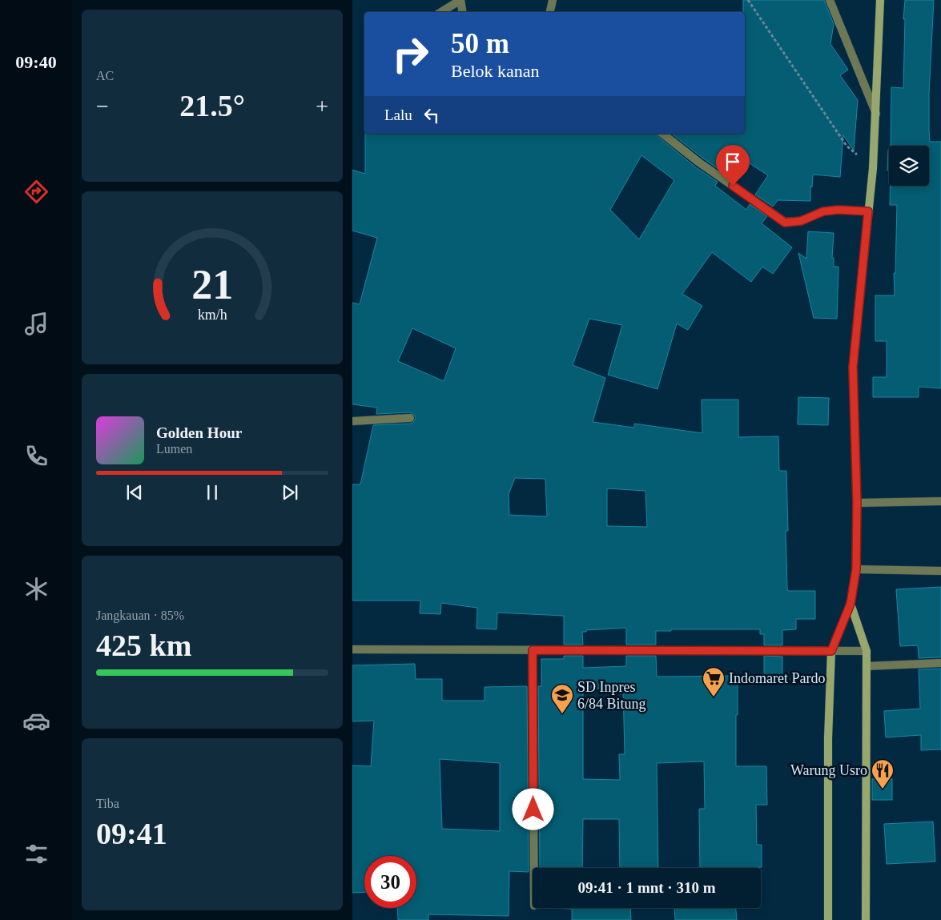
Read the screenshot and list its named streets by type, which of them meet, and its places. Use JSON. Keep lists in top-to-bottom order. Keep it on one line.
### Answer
{"places":{"supermarket":["Indomaret Pardo"],"school or university":["SD Inpres 6/84 Bitung"],"restaurant":["Warung Usro"]},"page":{"tabs":"09:40","tile":["AC",["Jangkauan · 85%","425 km"],["Tiba","09:41"]],"turn":["50 m","Belok kanan"],"heat":["−","21.5°","+"],"then":"Lalu","song":["Golden Hour","Lumen"],"limit":"30","trip":"09:41 · 1 mnt · 310 m","gauge":["21","km/h"]}}
